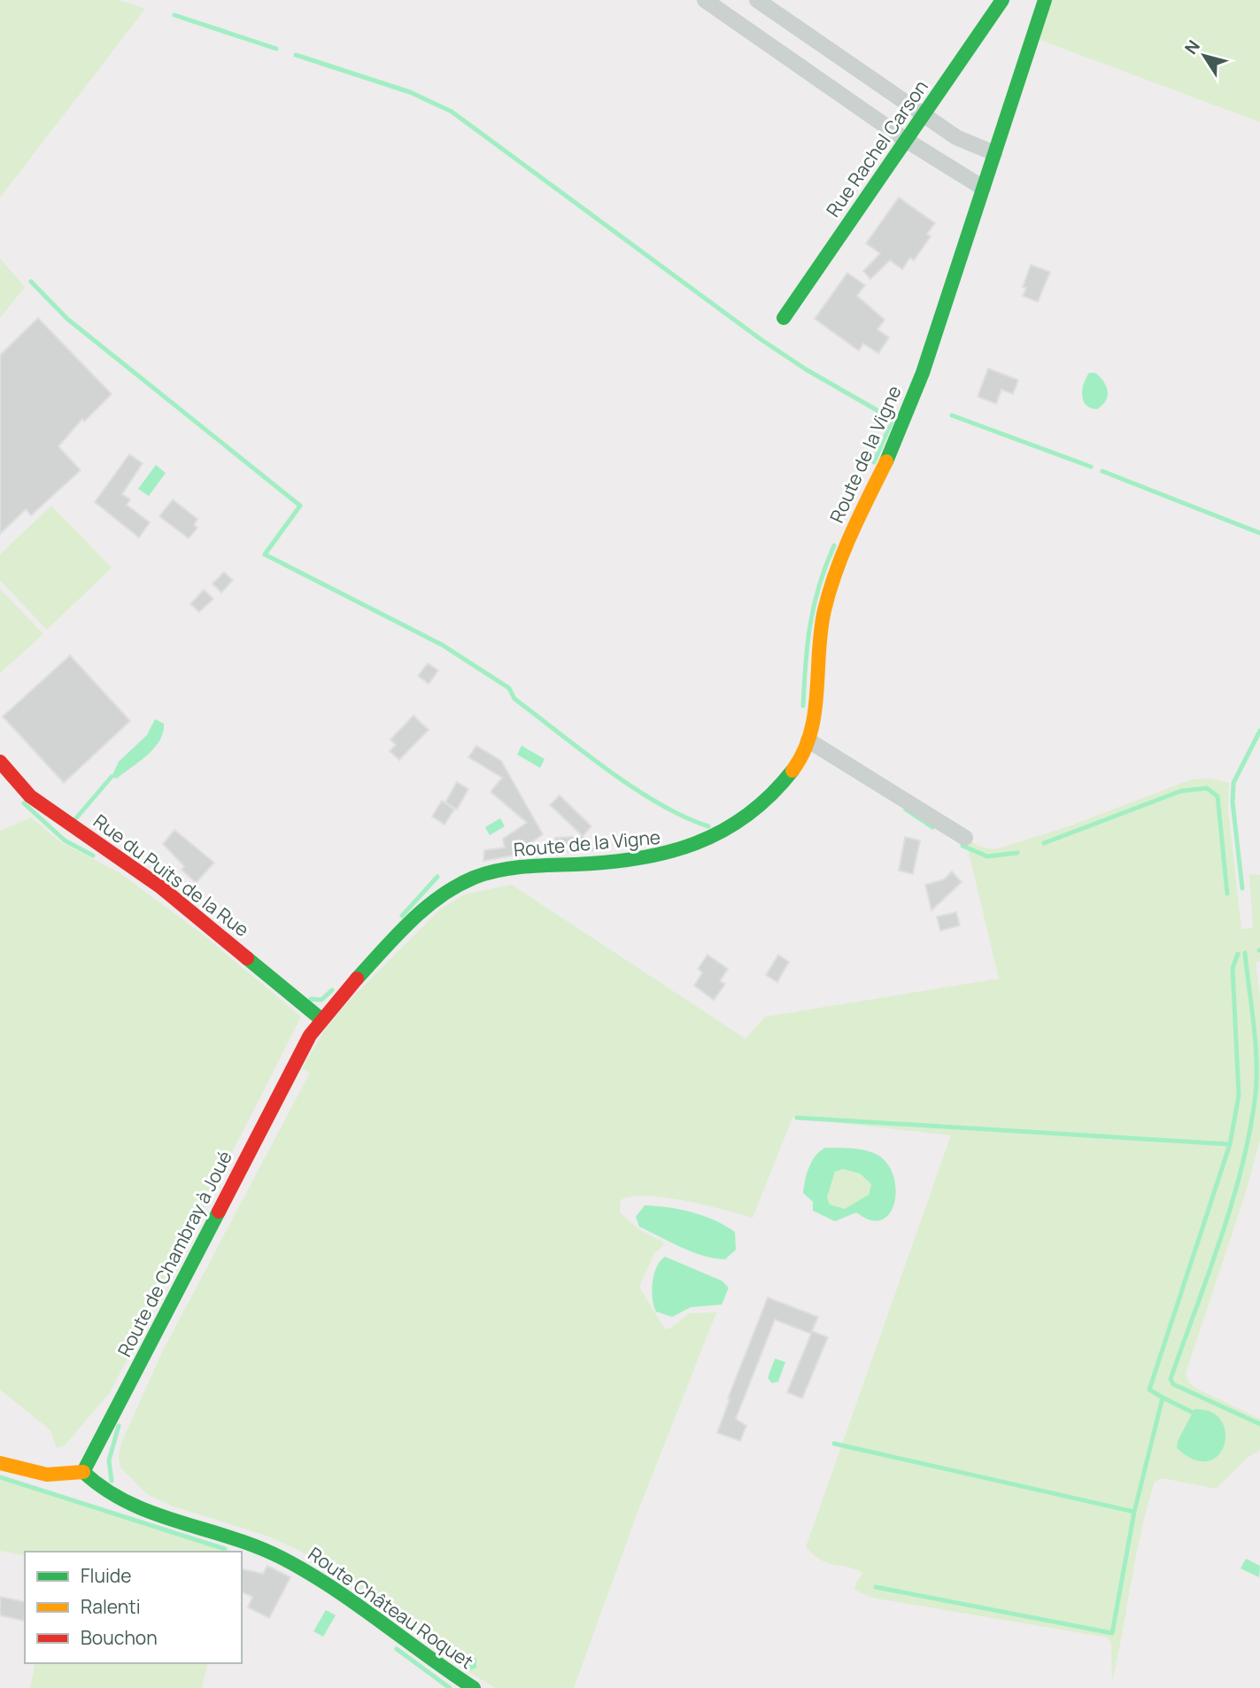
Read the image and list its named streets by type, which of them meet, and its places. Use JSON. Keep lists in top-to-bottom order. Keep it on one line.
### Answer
{"streets":{"street":["Rue Rachel Carson","Route de la Vigne","Rue du Puits de la Rue","Route de Chambray à Joué","Route Château Roquet"]},"crossings":[["Route de la Vigne","Rue du Puits de la Rue"],["Route de la Vigne","Route de Chambray à Joué"],["Route de Chambray à Joué","Route Château Roquet"]],"legend":["Fluide","Ralenti","Bouchon"],"north":"top left"}
